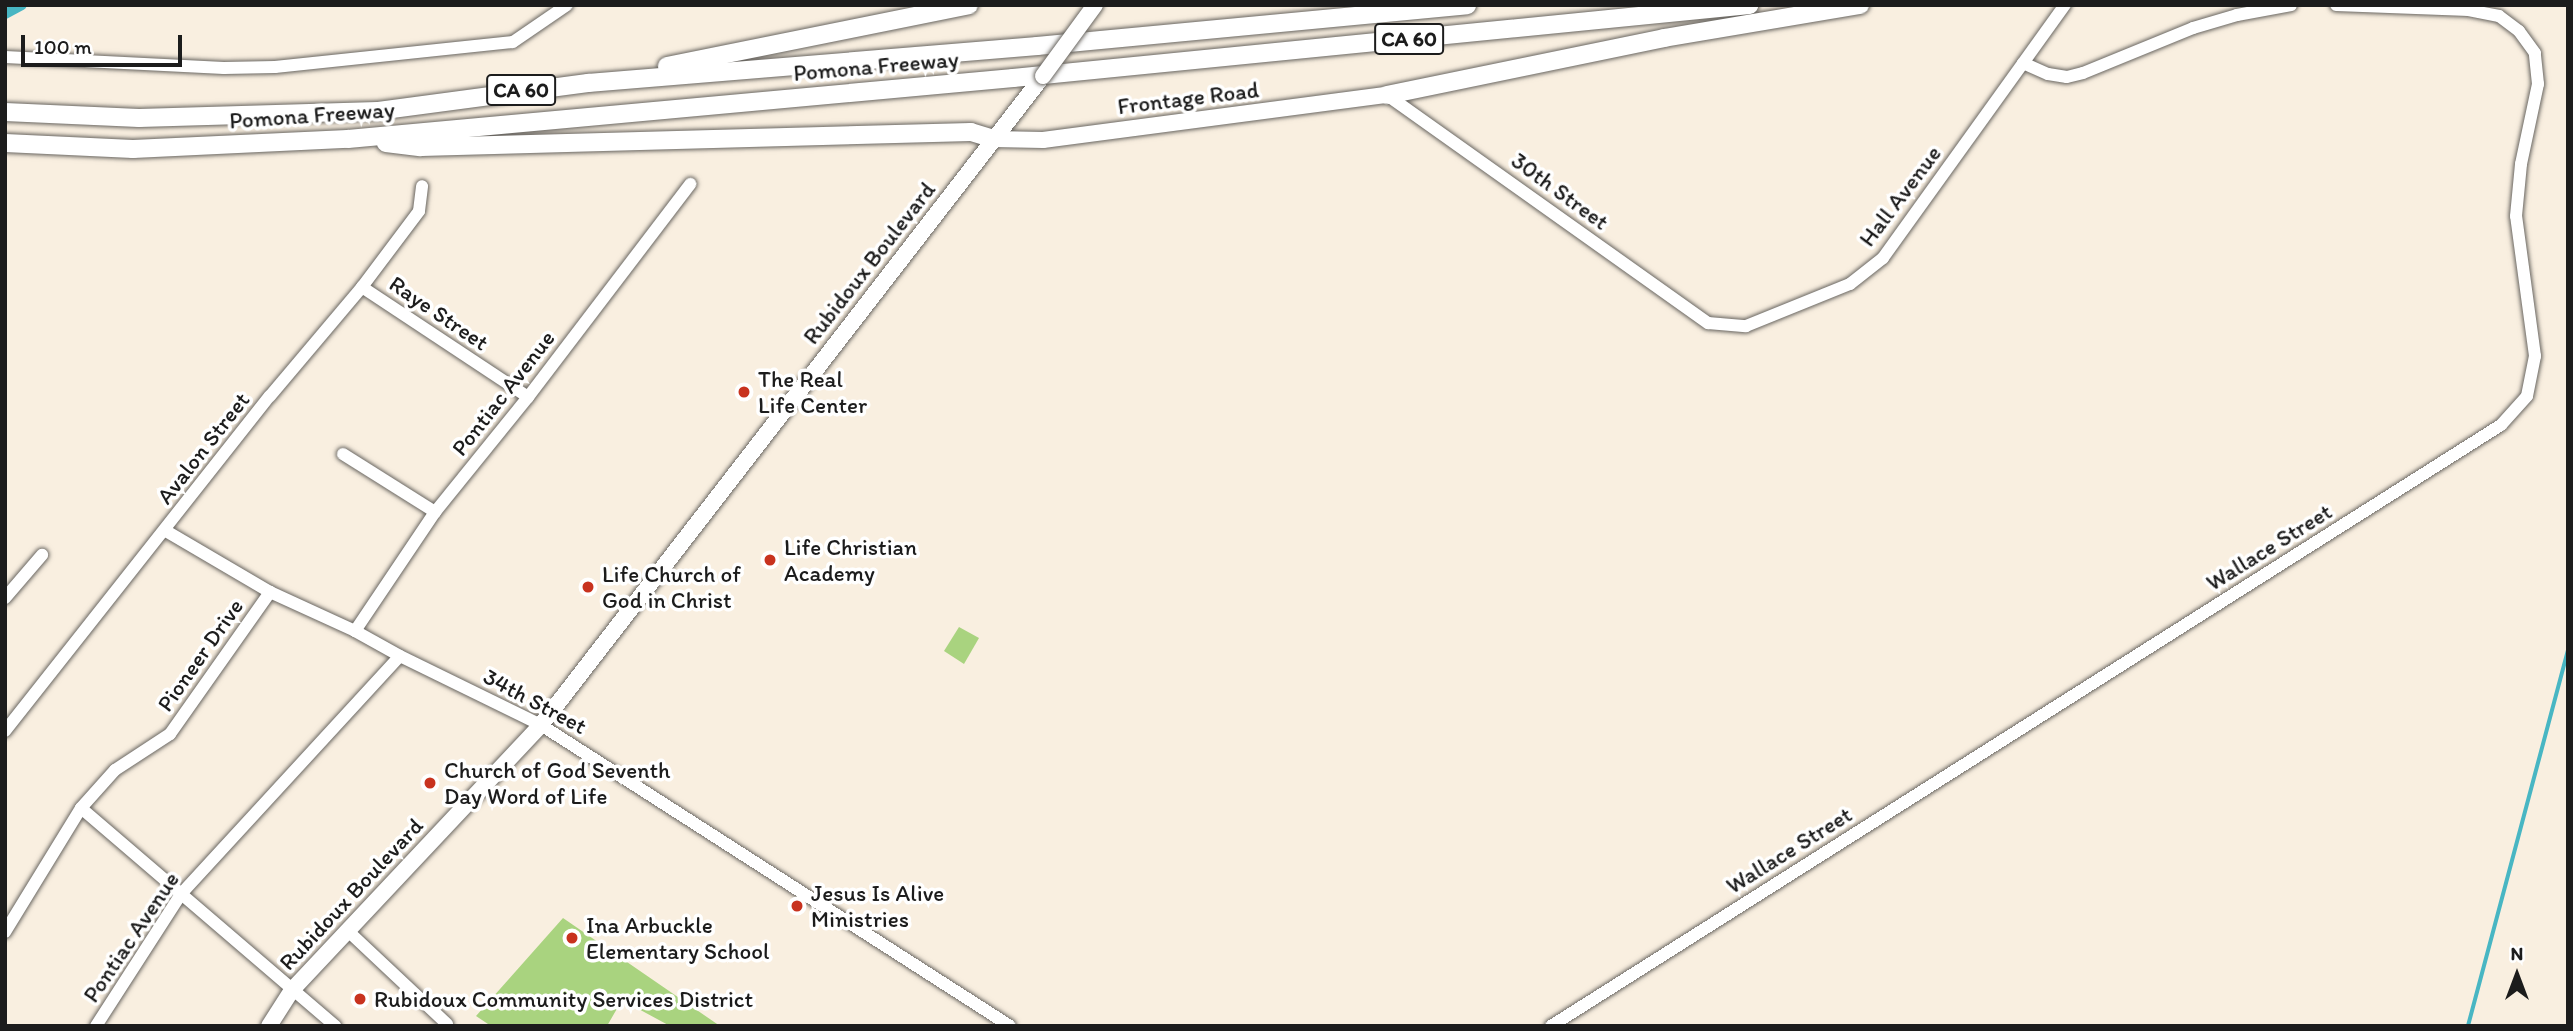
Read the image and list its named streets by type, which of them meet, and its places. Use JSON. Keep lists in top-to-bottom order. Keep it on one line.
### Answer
{"streets":{"highway":["CA 60","Pomona Freeway"],"main road":["Frontage Road","Rubidoux Boulevard"],"street":["30th Street","Hall Avenue","Raye Street","Pontiac Avenue","Avalon Street","Wallace Street","Pioneer Drive","34th Street"]},"crossings":[["Frontage Road","30th Street"],["Frontage Road","Rubidoux Boulevard"],["30th Street","Hall Avenue"],["Rubidoux Boulevard","34th Street"],["Raye Street","Pontiac Avenue"],["Raye Street","Avalon Street"],["Pontiac Avenue","34th Street"],["Avalon Street","34th Street"],["Pioneer Drive","34th Street"]],"places":["The Real Life Center","Life Christian Academy","Life Church of God in Christ","Church of God Seventh Day Word of Life","Jesus Is Alive Ministries","Ina Arbuckle Elementary School","Rubidoux Community Services District"],"scale_bar":"100 m","north":"top"}
